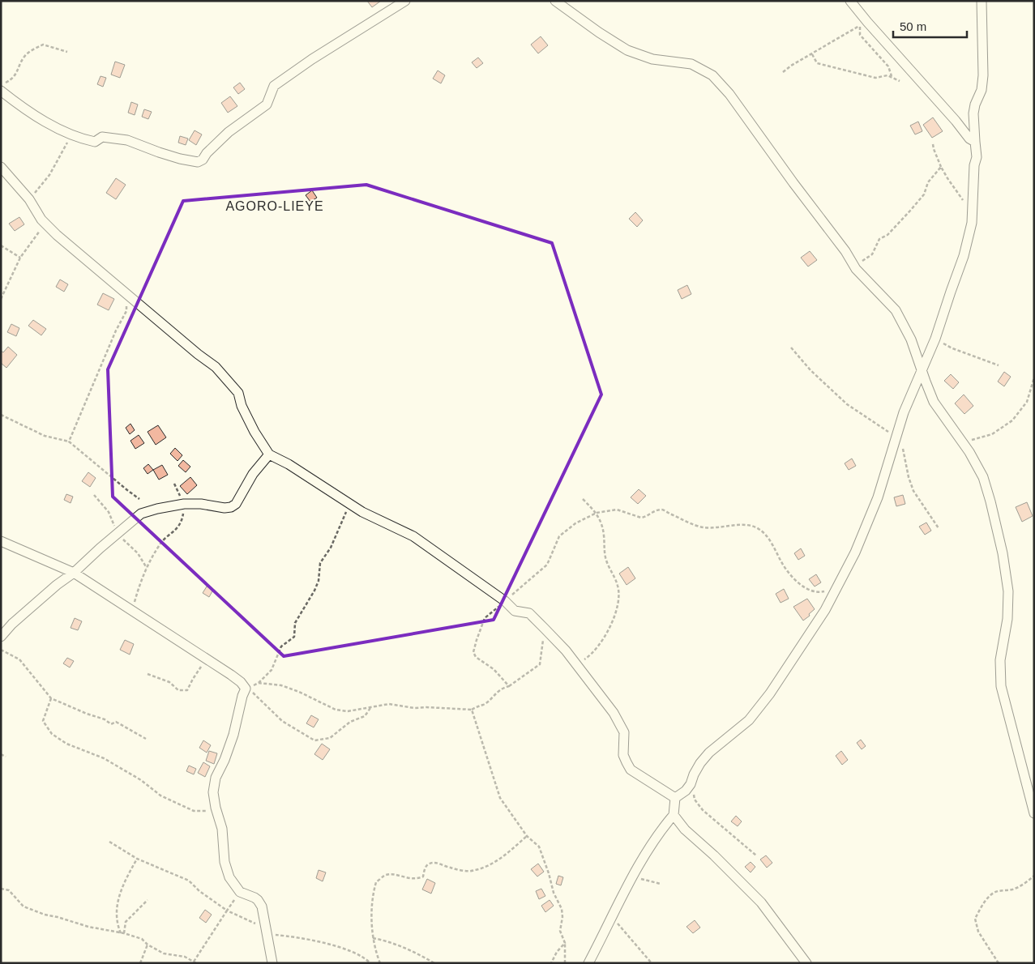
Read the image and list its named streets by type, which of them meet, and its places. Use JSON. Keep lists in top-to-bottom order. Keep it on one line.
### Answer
{"districts":["AGORO-LIEYE"],"scale_bar":"50 m"}
